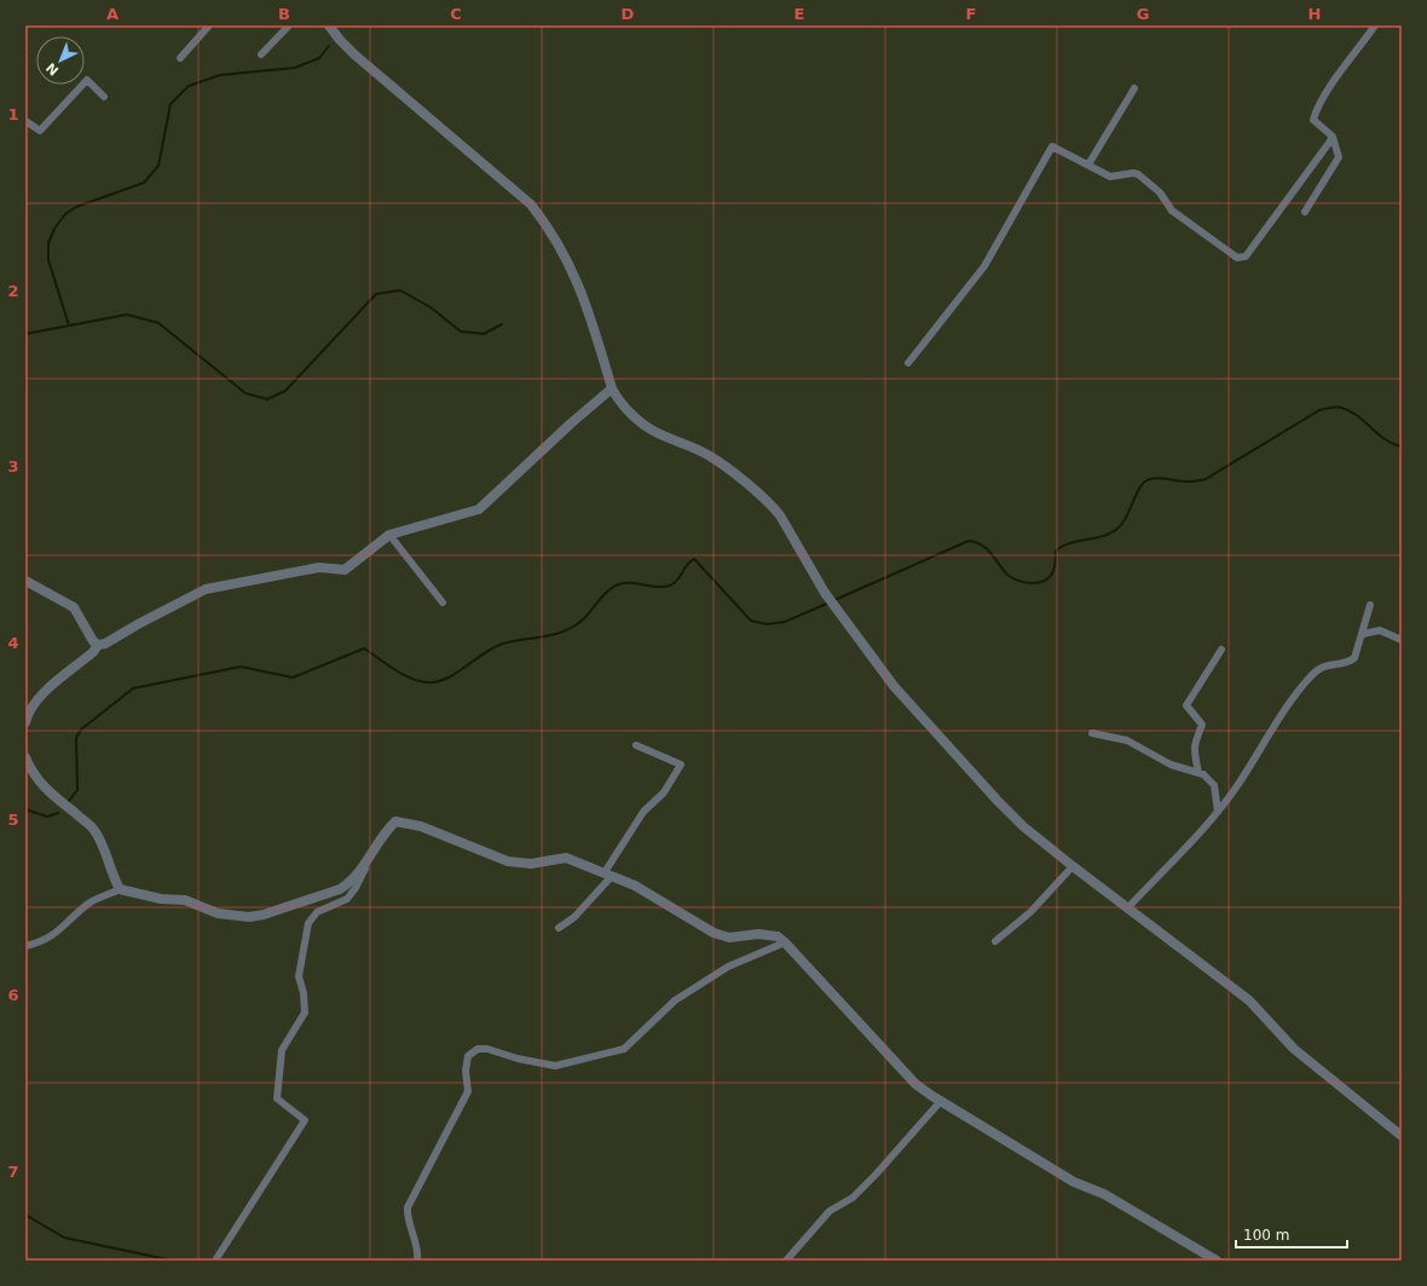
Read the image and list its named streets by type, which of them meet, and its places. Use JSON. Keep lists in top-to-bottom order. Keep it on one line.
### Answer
{"scale_bar":"100 m","north":"bottom left","grid":{"columns":["A","B","C","D","E","F","G","H"],"rows":["1","2","3","4","5","6","7"]}}
